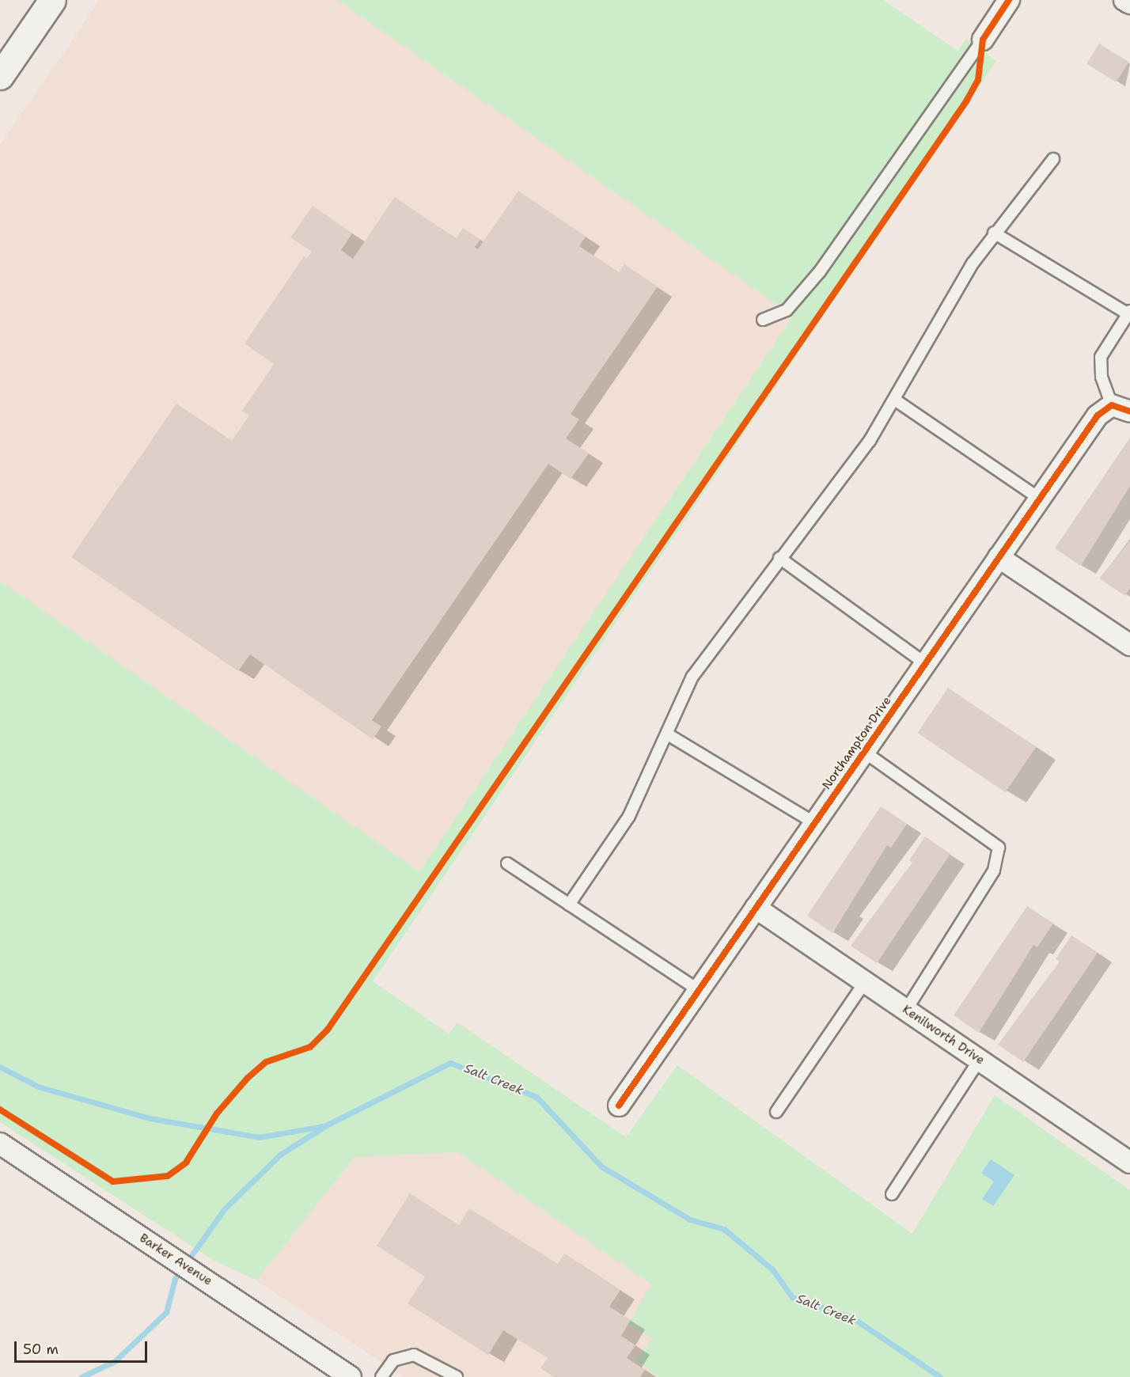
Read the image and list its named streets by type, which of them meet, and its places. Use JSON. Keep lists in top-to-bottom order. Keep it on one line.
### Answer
{"streets":{"street":["Northampton Drive","Kenilworth Drive","Barker Avenue"]},"crossings":[["Northampton Drive","Kenilworth Drive"]],"water":["Salt Creek"],"scale_bar":"50 m"}
